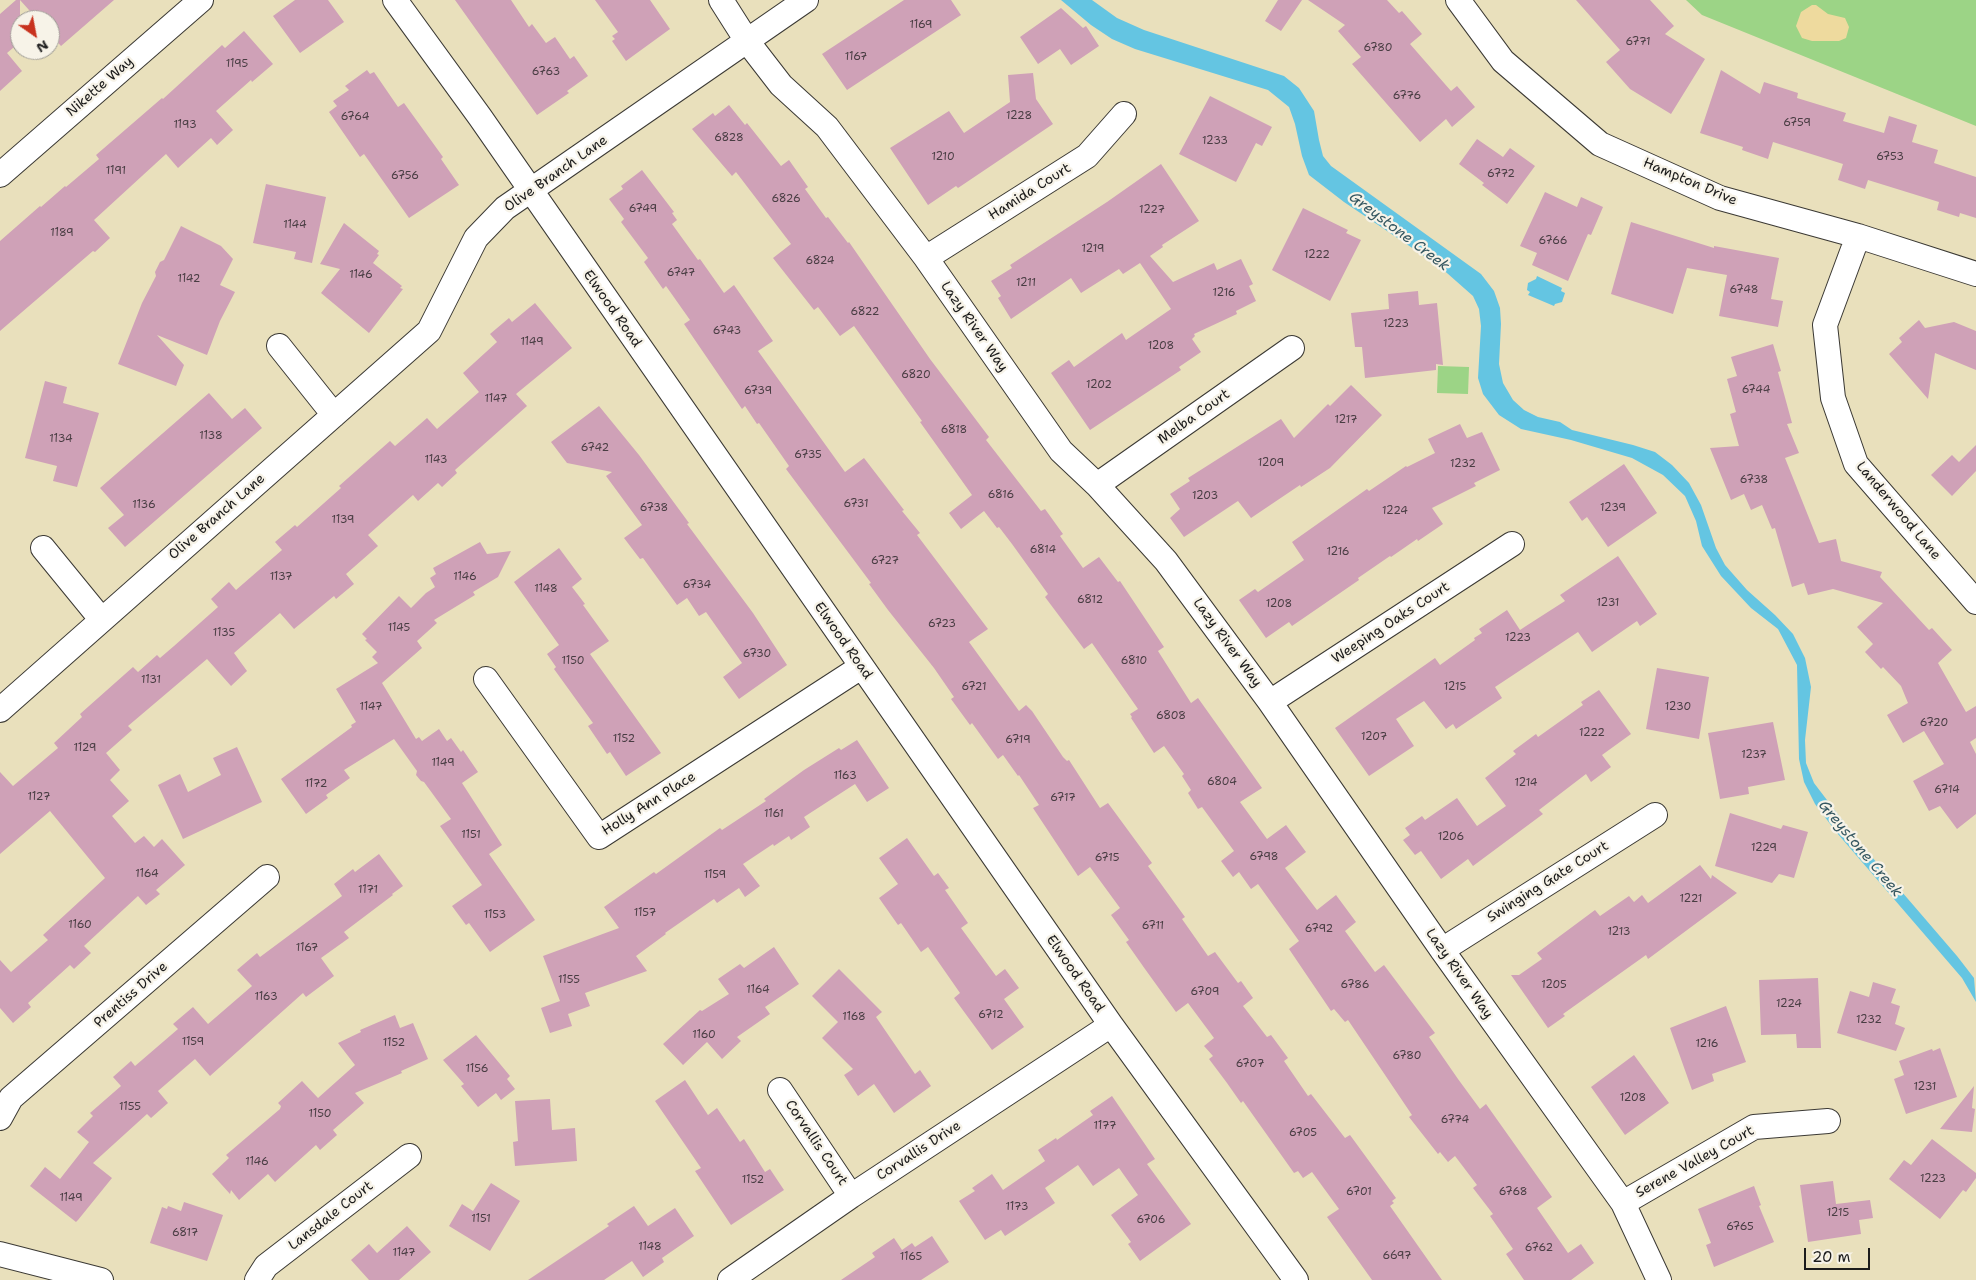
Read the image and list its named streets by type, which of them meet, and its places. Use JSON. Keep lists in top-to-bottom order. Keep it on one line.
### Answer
{"streets":{"street":["Nikette Way","Olive Branch Lane","Hampton Drive","Hamida Court","Elwood Road","Lazy River Way","Melba Court","Landerwood Lane","Weeping Oaks Court","Holly Ann Place","Swinging Gate Court","Prentiss Drive","Corvallis Court","Corvallis Drive","Serene Valley Court","Lansdale Court"]},"crossings":[["Olive Branch Lane","Elwood Road"],["Olive Branch Lane","Lazy River Way"],["Hampton Drive","Landerwood Lane"],["Hamida Court","Lazy River Way"],["Elwood Road","Holly Ann Place"],["Elwood Road","Corvallis Drive"],["Lazy River Way","Melba Court"],["Lazy River Way","Weeping Oaks Court"],["Lazy River Way","Swinging Gate Court"],["Lazy River Way","Serene Valley Court"],["Corvallis Court","Corvallis Drive"]],"water":["Greystone Creek"],"house_numbers":["1169","6771","6780","1167","1195","6763","6776","1228","6764","6759","1193","6828","1233","1210","6753","1191","6772","6756","6826","6749","1227","1144","1189","6766","1219","1222","6824","6747","1146","1142","1211","6748","1216","6822","1223","6743","1149","1208","6820","1202","6744","6739","1147","1217","6818","1138","1134","6742","6735","1143","1209","1232","6738","6816","1203","6731","1136","6738","1239","1224","1139","6814","1216","6727","1137","1146","6734","1148","6812","1231","1208","6723","1145","1135","1223","6730","1150","6810","1131","6721","1215","1147","1230","6808","6720","1222","1207","1152","6719","1129","1237","1149","1163","6804","1214","1172","6714","1127","6717","1161","1151","1206","1229","6798","6715","1164","1159","1171","1221","1157","1153","1160","6711","6792","1213","1167","1155","6786","1205","1164","6709","1163","1224","6712","1168","1232","1160","1159","1152","1216","6780","6707","1156","1231","1208","1155","1150","6774","1177","6705","1146","1223","1152","6701","6768","1149","1173","1215","1151","6706","6765","6817","1148","6762","1147","6697","1165"],"scale_bar":"20 m","north":"bottom right"}
